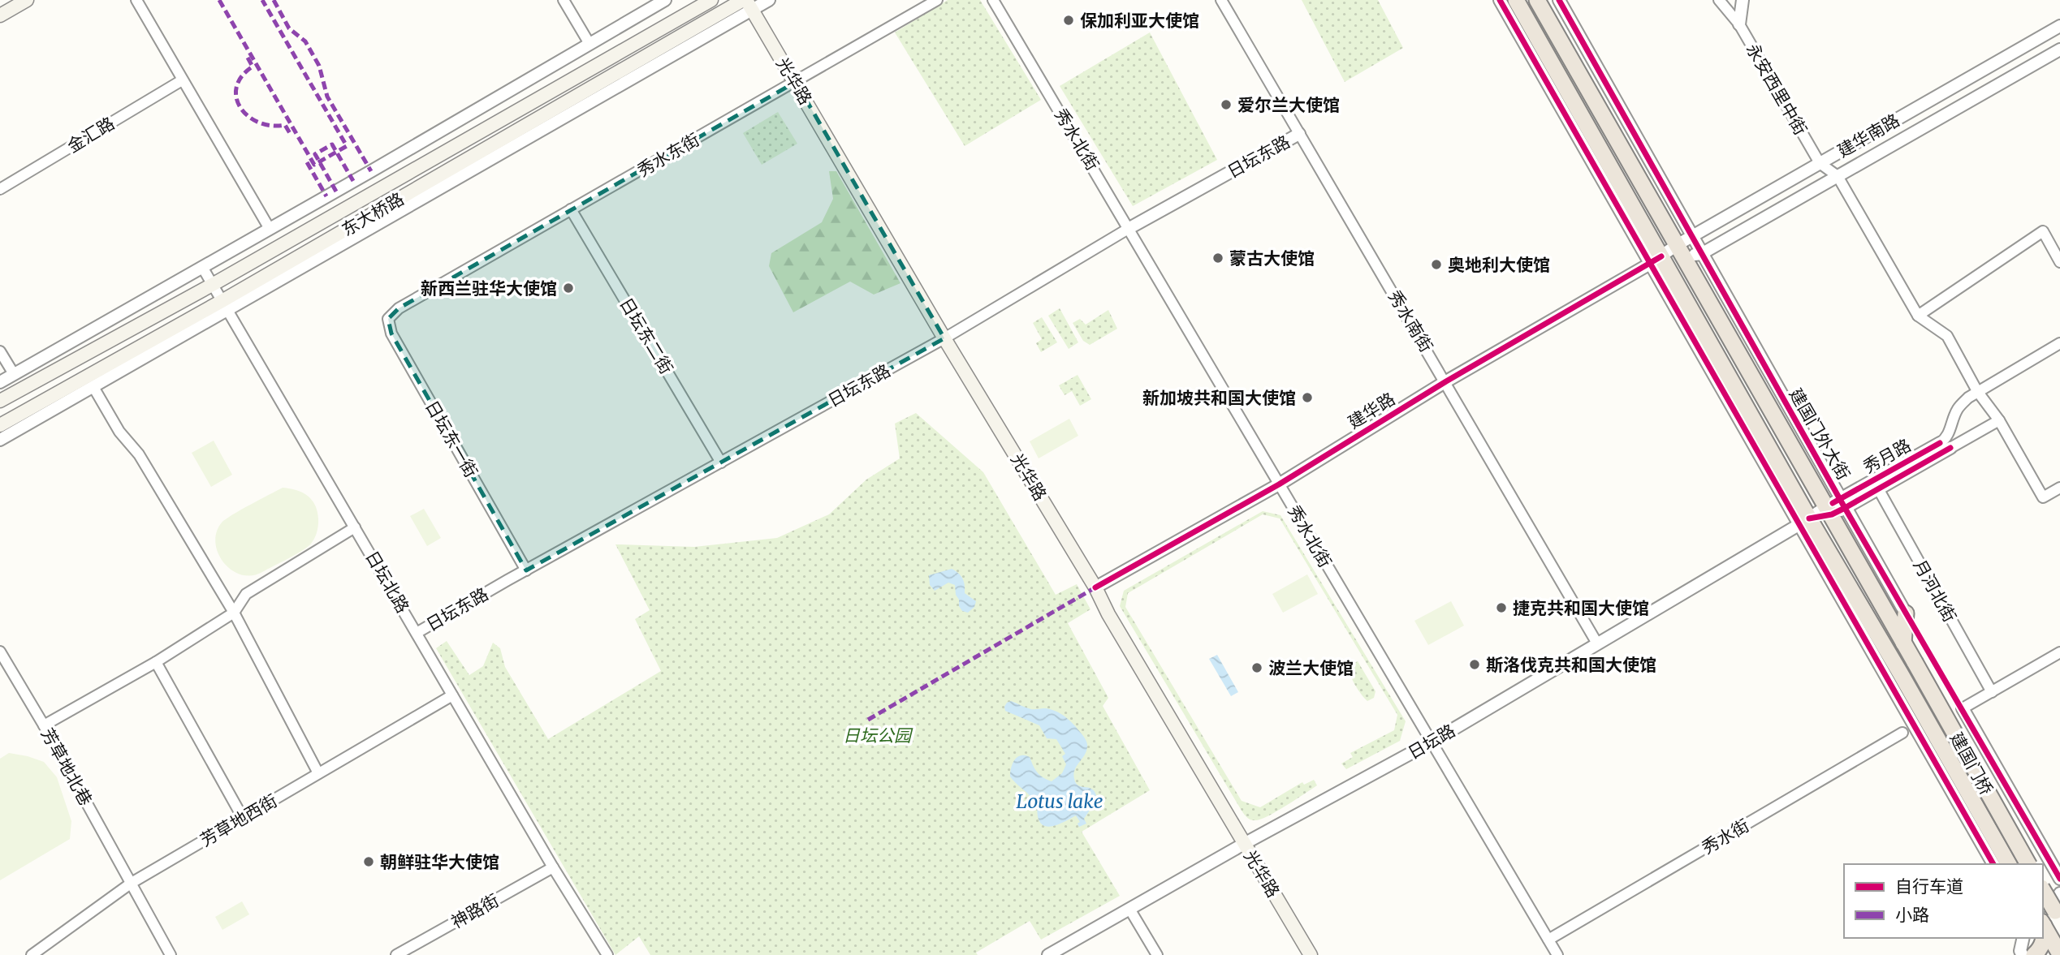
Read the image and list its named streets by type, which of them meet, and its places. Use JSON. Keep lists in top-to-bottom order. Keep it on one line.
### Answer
{"streets":{"highway":["建国门外大街","建国门桥"],"main road":["光华路","东大桥路"],"street":["永安西里中街","金汇路","建华南路","秀水北街","秀水东街","日坛东路","秀水南街","日坛东二街","建华路","日坛东一街","秀月路","日坛北路","月河北街","日坛路","芳草地北巷","芳草地西街","秀水街","神路街"]},"crossings":[["光华路","秀水东街"],["光华路","日坛东路"],["光华路","东大桥路"],["光华路","建华路"],["光华路","日坛路"],["永安西里中街","建华南路"],["建华南路","建国门外大街"],["秀水北街","日坛东路"],["秀水北街","建华路"],["秀水北街","日坛路"],["秀水北街","秀水街"],["秀水东街","日坛东二街"],["秀水东街","日坛东一街"],["日坛东路","秀水南街"],["日坛东路","日坛东二街"],["日坛东路","日坛东一街"],["日坛东路","日坛北路"],["东大桥路","日坛北路"],["秀水南街","建华路"],["秀水南街","日坛路"],["建国门外大街","秀月路"],["建国门外大街","建国门桥"],["秀月路","月河北街"],["秀月路","日坛路"],["秀月路","建国门桥"],["日坛北路","芳草地西街"],["日坛北路","神路街"],["日坛路","建国门桥"],["芳草地北巷","芳草地西街"]],"water":["Lotus lake"],"parks":["日坛公园"],"places":["保加利亚大使馆","爱尔兰大使馆","蒙古大使馆","奥地利大使馆","新西兰驻华大使馆","新加坡共和国大使馆","捷克共和国大使馆","斯洛伐克共和国大使馆","波兰大使馆","朝鲜驻华大使馆"],"legend":["自行车道","小路"]}
